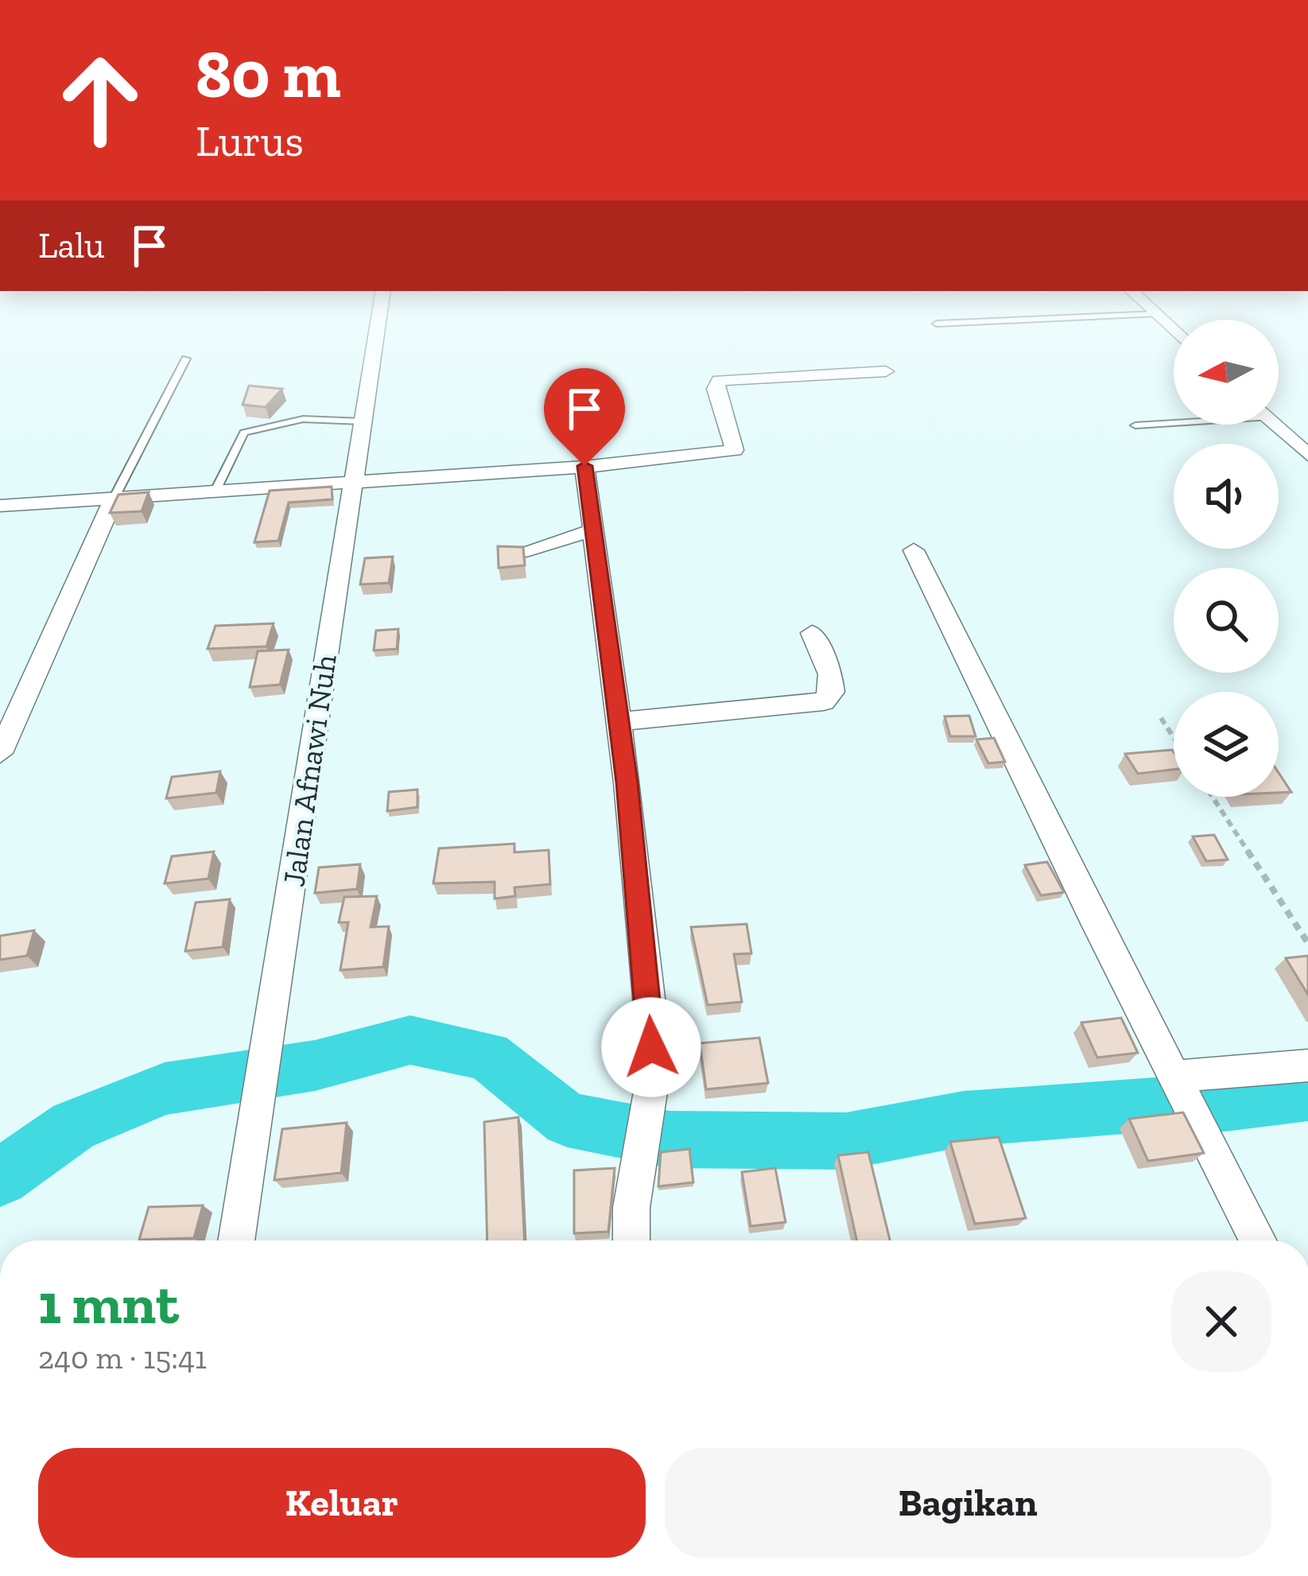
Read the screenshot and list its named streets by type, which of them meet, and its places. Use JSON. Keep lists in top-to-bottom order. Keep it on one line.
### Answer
{"streets":{"street":["Jalan Afnawi Nuh"]},"north":"left","page":{"turn":["80 m","Lurus"],"then":"Lalu","heading":["1 mnt","240 m · 15:41"],"buttons":["Keluar","Bagikan"]}}
